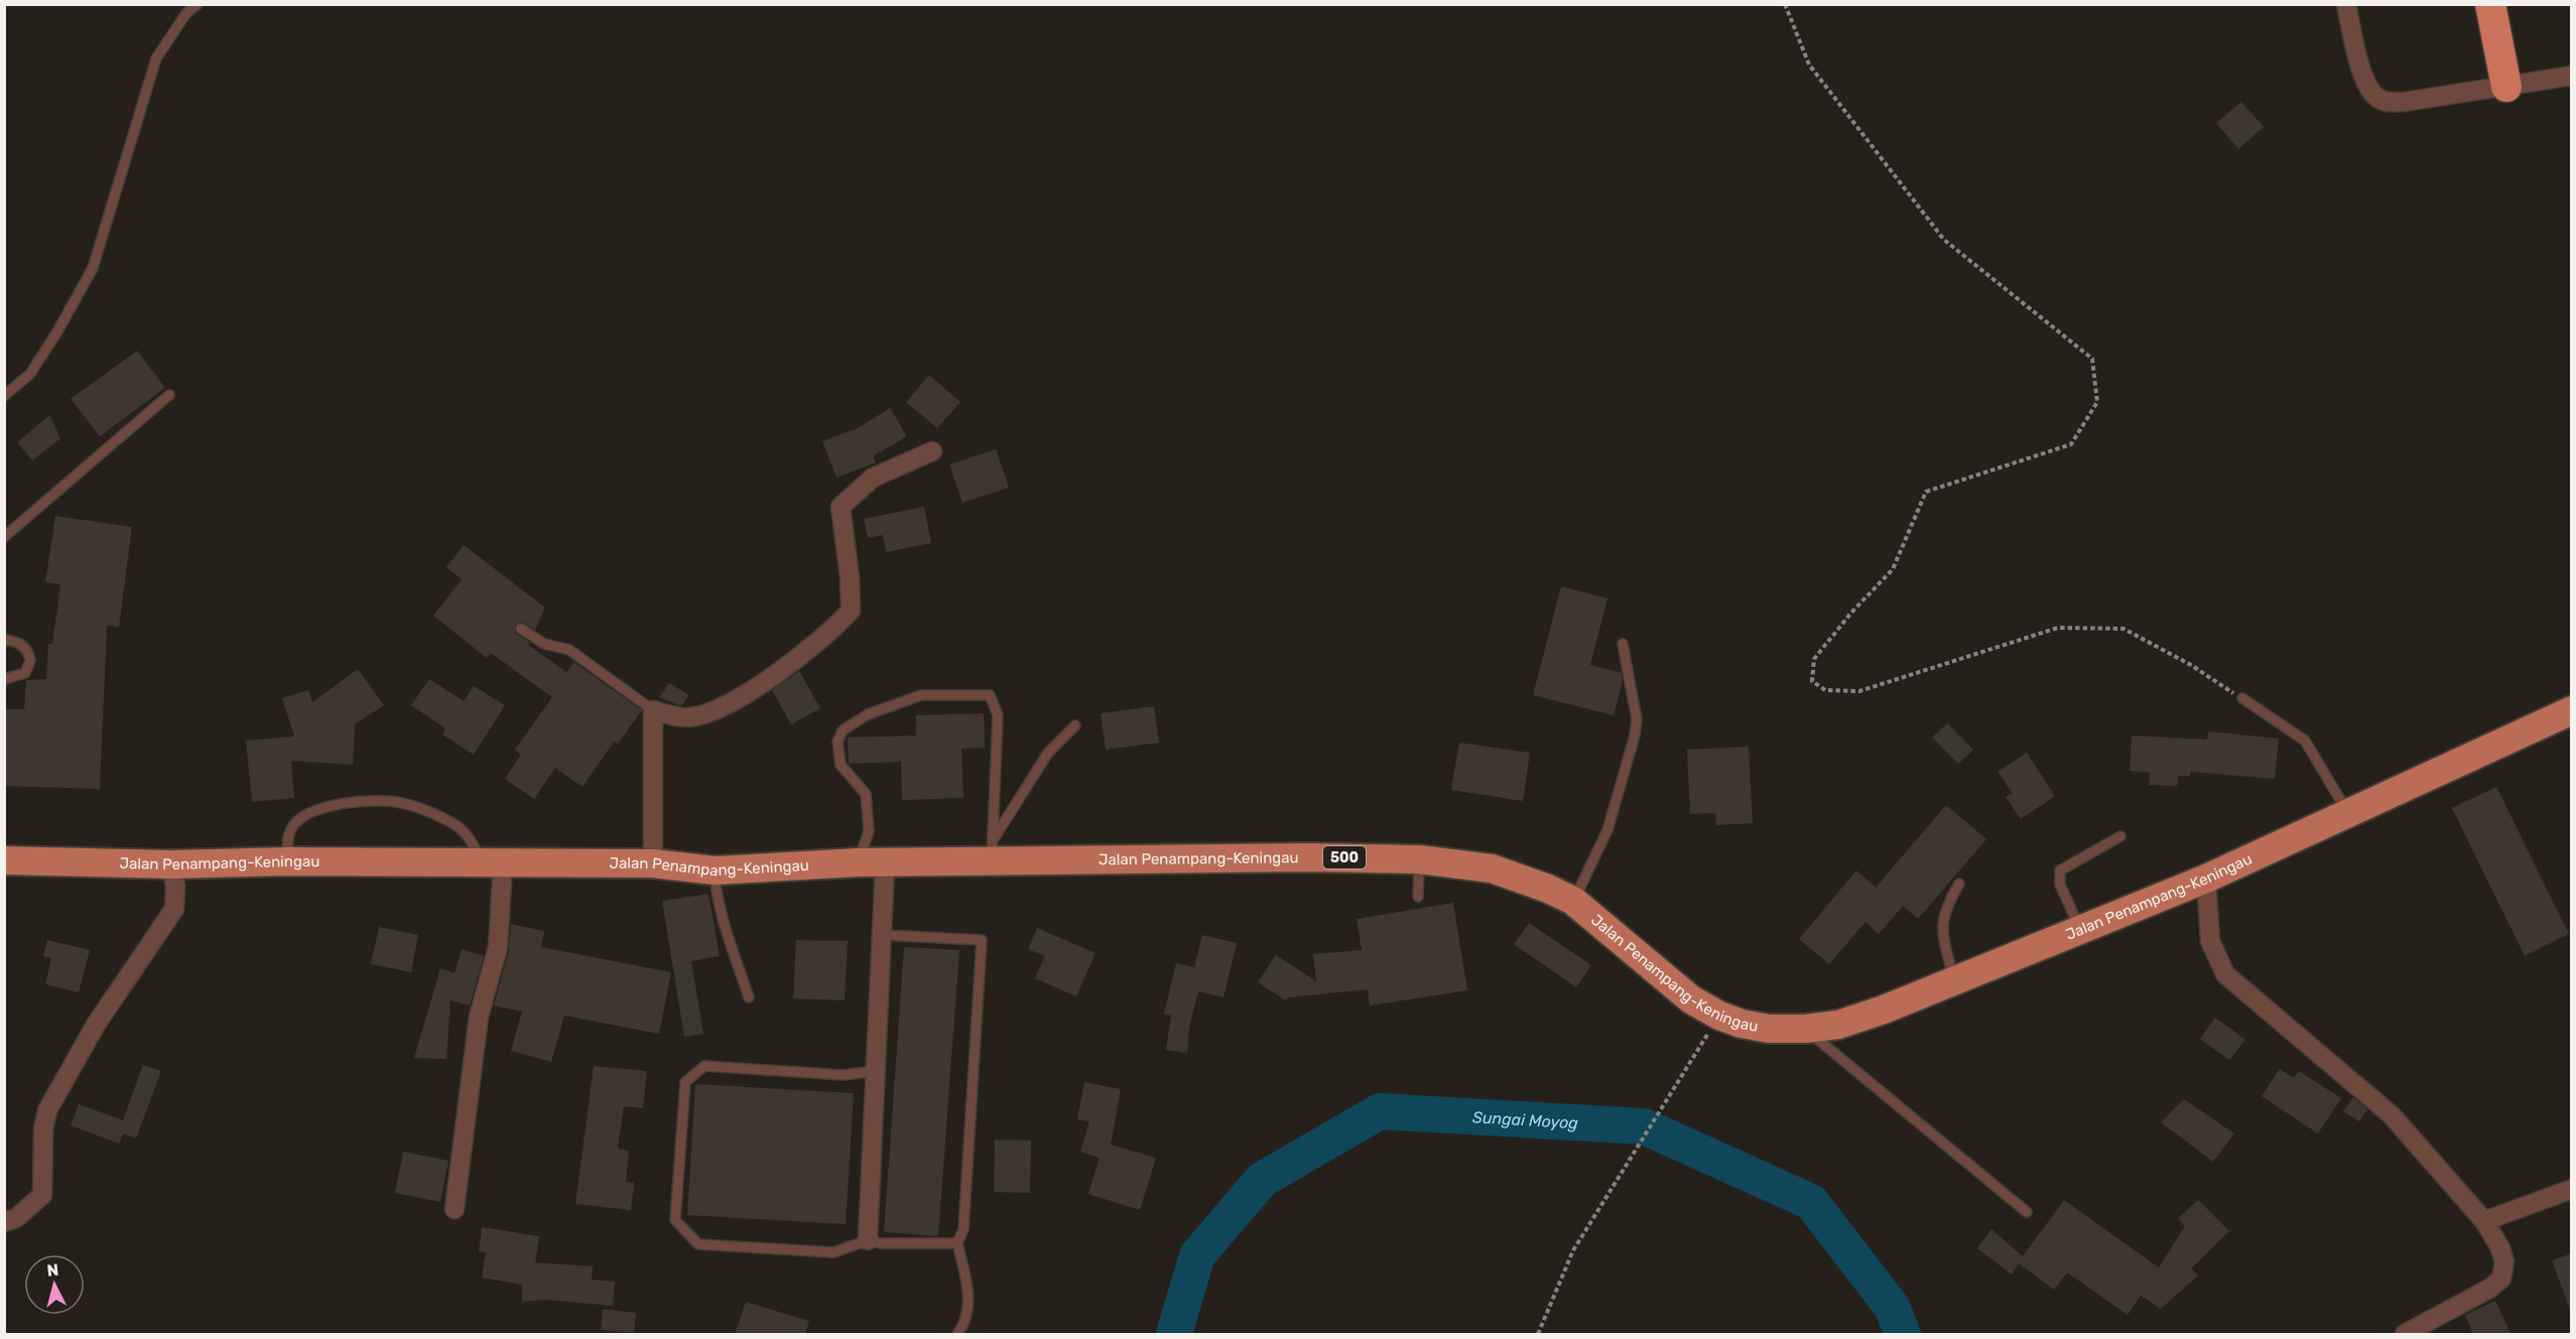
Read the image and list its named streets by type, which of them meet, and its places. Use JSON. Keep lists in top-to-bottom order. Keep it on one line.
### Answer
{"streets":{"main road":["500","Jalan Penampang-Keningau"]},"water":["Sungai Moyog"],"north":"top"}
